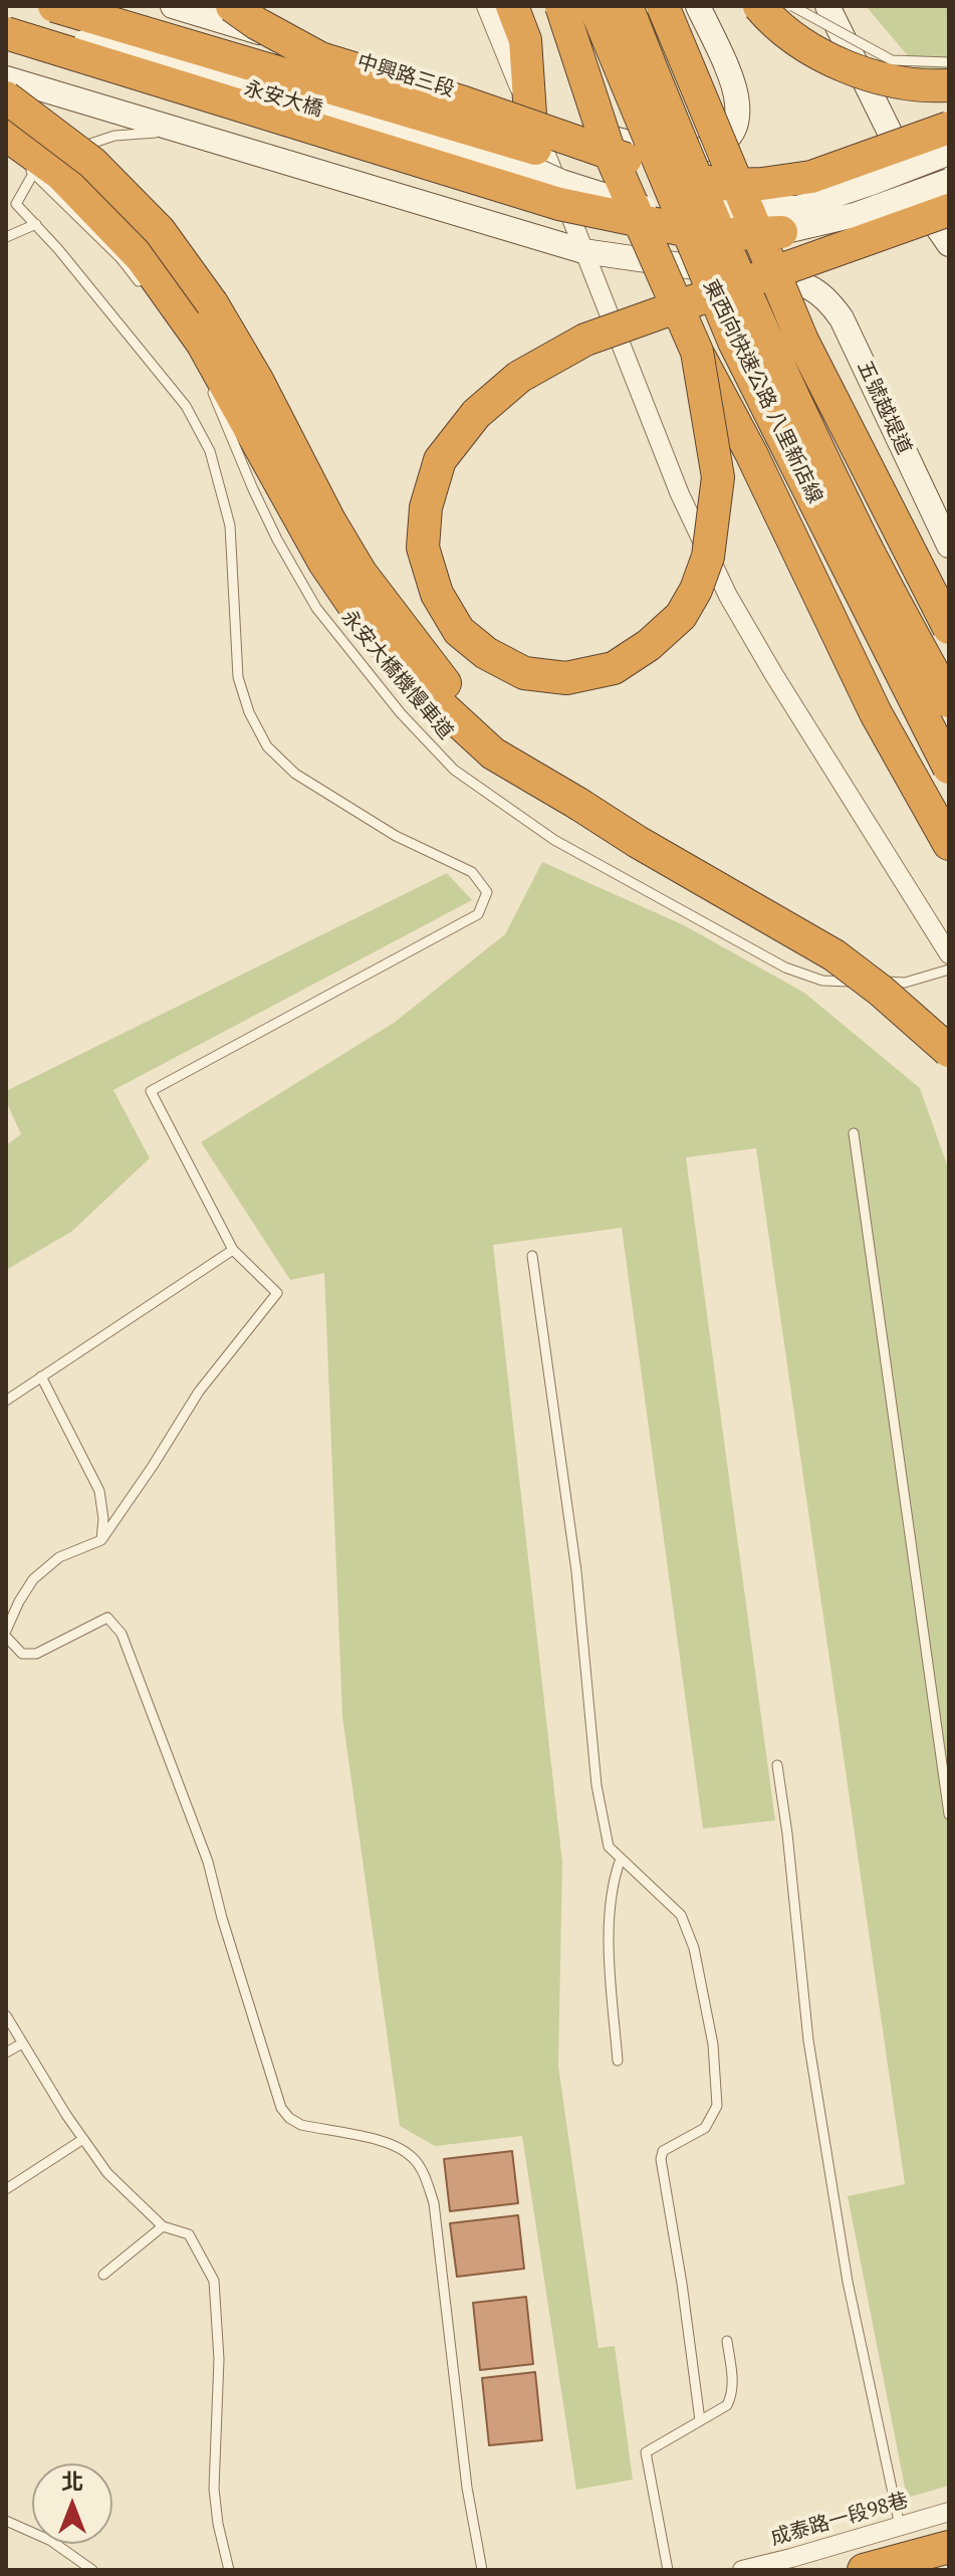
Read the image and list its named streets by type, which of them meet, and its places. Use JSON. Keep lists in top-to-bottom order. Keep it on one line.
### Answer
{"streets":{"highway":["東西向快速公路 八里新店線"],"street":["中興路三段","永安大橋","五號越堤道","成泰路一段98巷"],"lane":["永安大橋機慢車道"]},"north":"top"}
